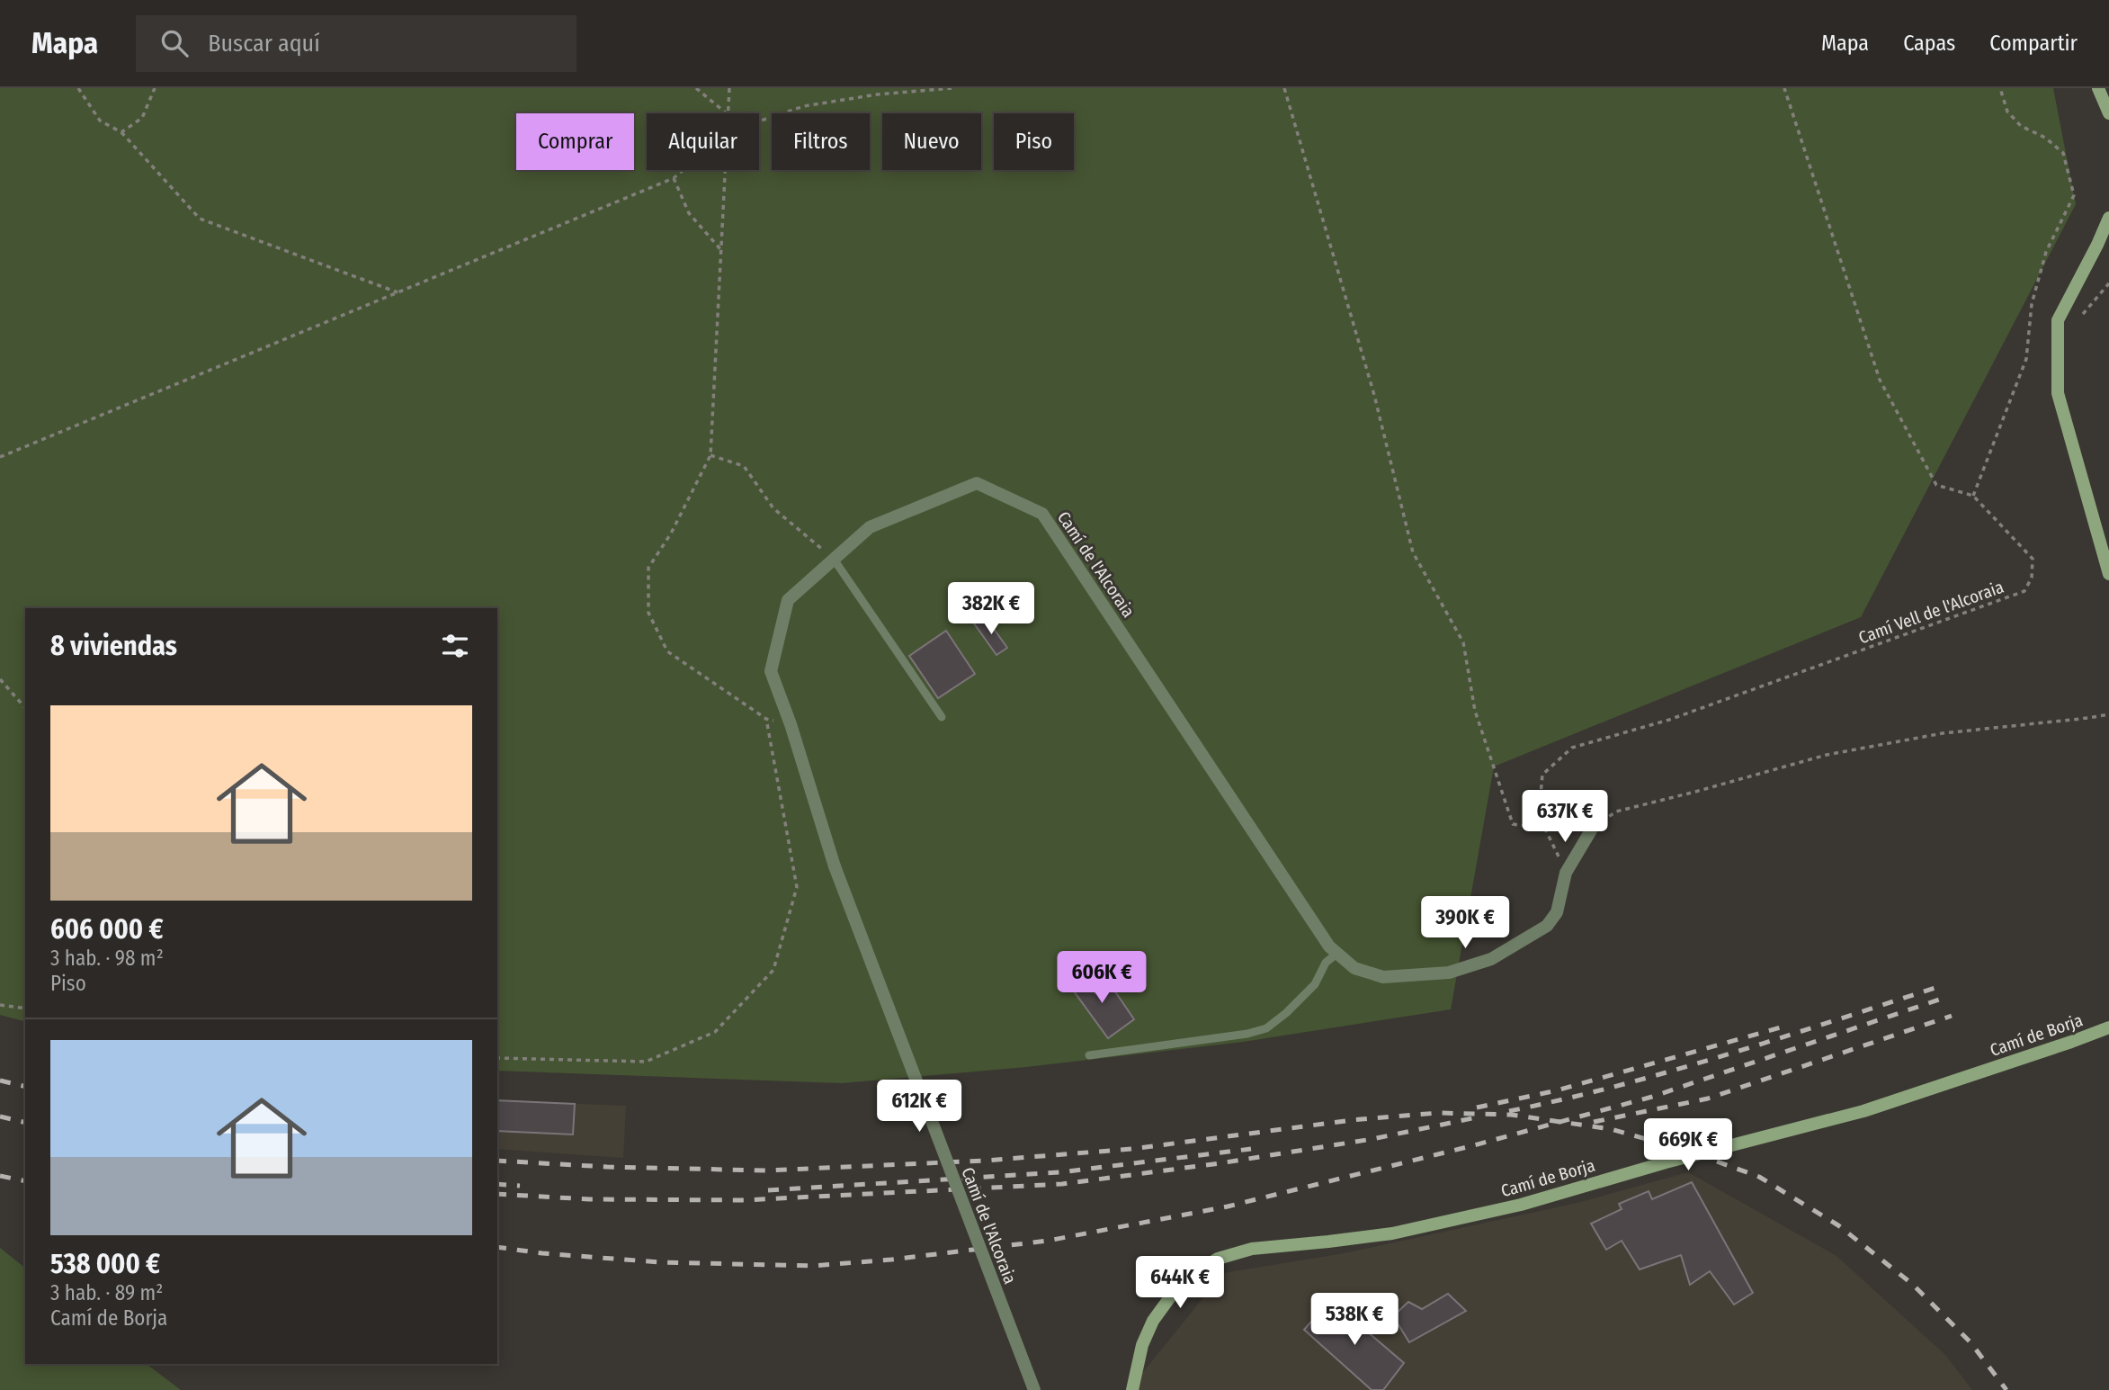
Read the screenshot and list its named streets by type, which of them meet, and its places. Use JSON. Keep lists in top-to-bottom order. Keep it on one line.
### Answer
{"streets":{"street":["Camí de l'Alcoraia","Camí de Borja"],"path":["Camí Vell de l'Alcoraia"]},"crossings":[["Camí de l'Alcoraia","Camí Vell de l'Alcoraia"]],"page":{"header":"Mapa","search":"Buscar aquí","nav":["Mapa","Capas","Compartir"],"chip":["Comprar","Alquilar","Filtros","Nuevo","Piso"],"price":["382K €","637K €","390K €","606K €","612K €","669K €","644K €","538K €"],"heading":"8 viviendas","list":[{"name":"606 000 €","note":"3 hab. · 98 m² · Piso"},{"name":"538 000 €","note":"3 hab. · 89 m² · Camí de Borja"}]}}
